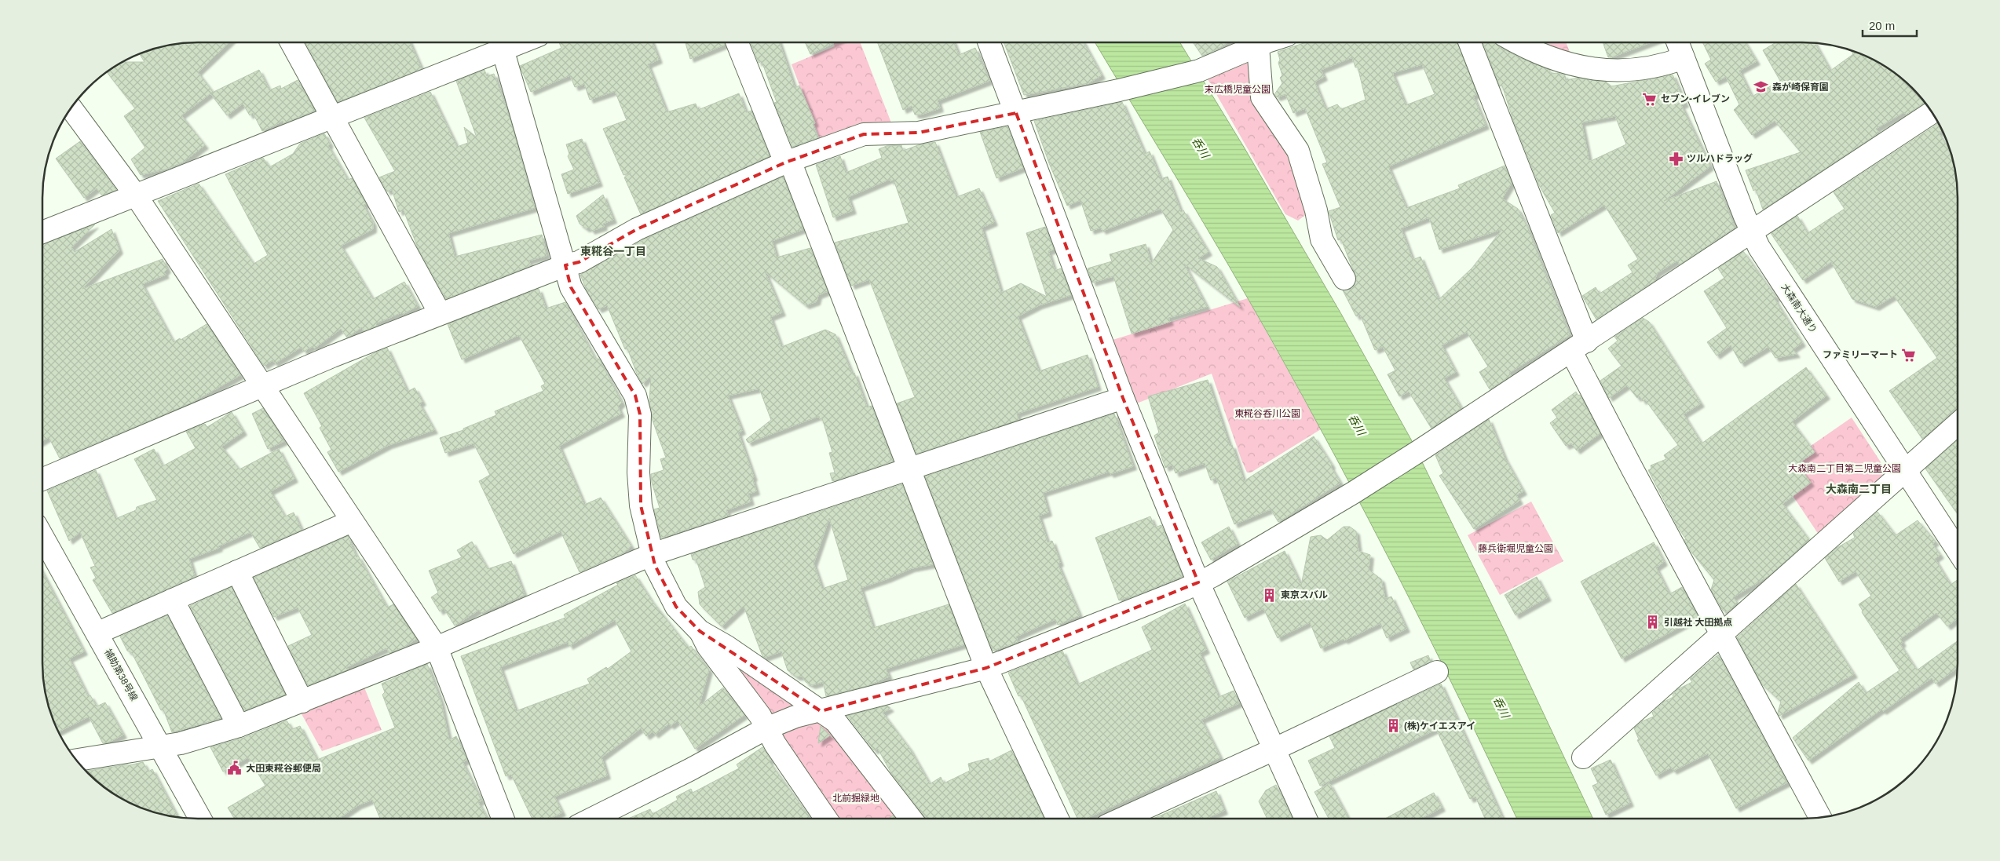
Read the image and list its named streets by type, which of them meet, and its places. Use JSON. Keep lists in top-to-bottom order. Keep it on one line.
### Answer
{"streets":{"street":["大森南大通り","補助第38号線"]},"districts":["東糀谷一丁目","大森南二丁目"],"water":["呑川"],"parks":["末広橋児童公園","東糀谷呑川公園","大森南二丁目第二児童公園","藤兵衛堀児童公園","北前掘緑地"],"places":{"school or university":["森が崎保育園"],"supermarket":["セブン-イレブン","ファミリーマート"],"pharmacy":["ツルハドラッグ"],"building":["東京スバル","引越社 大田拠点","(株)ケイエスアイ"],"public building":["大田東糀谷郵便局"]},"scale_bar":"20 m"}
